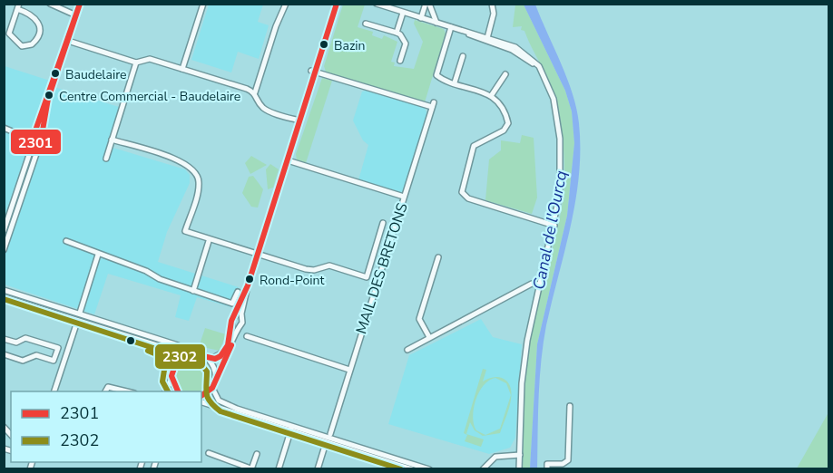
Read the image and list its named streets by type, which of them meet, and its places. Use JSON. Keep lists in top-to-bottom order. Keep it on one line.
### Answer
{"streets":{"street":["MAIL DES BRETONS"]},"water":["Canal de l'Ourcq"],"places":["Bazin","Baudelaire","Centre Commercial - Baudelaire","Rond-Point"],"lines":["transit line 2301","transit line 2302"],"legend":["2301","2302"]}
